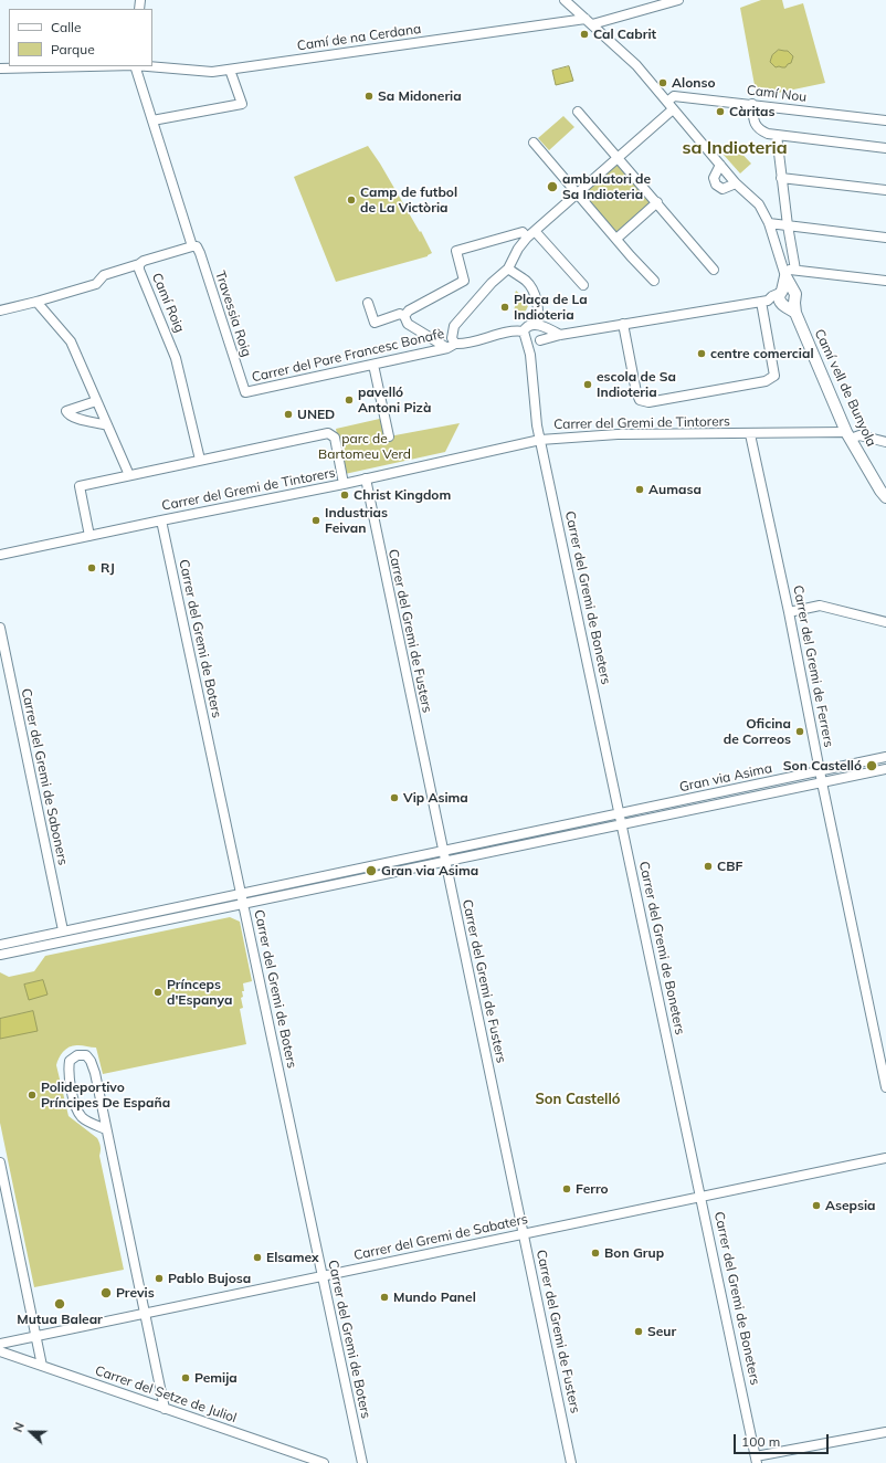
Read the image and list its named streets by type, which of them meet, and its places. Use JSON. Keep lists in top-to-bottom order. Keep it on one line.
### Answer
{"streets":{"main road":["Camí vell de Bunyola"],"street":["Camí de na Cerdana","Camí Nou","Camí Roig","Travessia Roig","Carrer del Pare Francesc Bonafè","Carrer del Gremi de Tintorers","Carrer del Gremi de Boneters","Carrer del Gremi de Fusters","Carrer del Gremi de Boters","Carrer del Gremi de Ferrers","Carrer del Gremi de Saboners","Gran via Asima","Carrer del Gremi de Sabaters","Carrer del Setze de Juliol"]},"crossings":[["Camí Roig","Travessia Roig"],["Travessia Roig","Carrer del Pare Francesc Bonafè"],["Camí vell de Bunyola","Carrer del Gremi de Tintorers"],["Carrer del Gremi de Tintorers","Carrer del Gremi de Boneters"],["Carrer del Gremi de Tintorers","Carrer del Gremi de Fusters"],["Carrer del Gremi de Tintorers","Carrer del Gremi de Boters"],["Carrer del Gremi de Tintorers","Carrer del Gremi de Ferrers"],["Carrer del Gremi de Boneters","Gran via Asima"],["Carrer del Gremi de Boneters","Carrer del Gremi de Sabaters"],["Carrer del Gremi de Fusters","Gran via Asima"],["Carrer del Gremi de Fusters","Carrer del Gremi de Sabaters"],["Carrer del Gremi de Boters","Gran via Asima"],["Carrer del Gremi de Boters","Carrer del Gremi de Sabaters"],["Carrer del Gremi de Ferrers","Gran via Asima"],["Carrer del Gremi de Saboners","Gran via Asima"]],"districts":["sa Indioteria","Son Castelló"],"parks":["parc de Bartomeu Verd"],"places":["Cal Cabrit","Alonso","Sa Midoneria","Càritas","ambulatori de Sa Indioteria","Camp de futbol de La Victòria","Plaça de La Indioteria","centre comercial","escola de Sa Indioteria","pavelló Antoni Pizà","UNED","Aumasa","Christ Kingdom","Industrias Feivan","RJ","Oficina de Correos","Son Castelló","Vip Asima","CBF","Gran via Asima","Prínceps d'Espanya","Polideportivo Príncipes De España","Ferro","Asepsia","Bon Grup","Elsamex","Pablo Bujosa","Previs","Mundo Panel","Mutua Balear","Seur","Pemija"],"legend":["Calle","Parque"],"scale_bar":"100 m","north":"left"}
